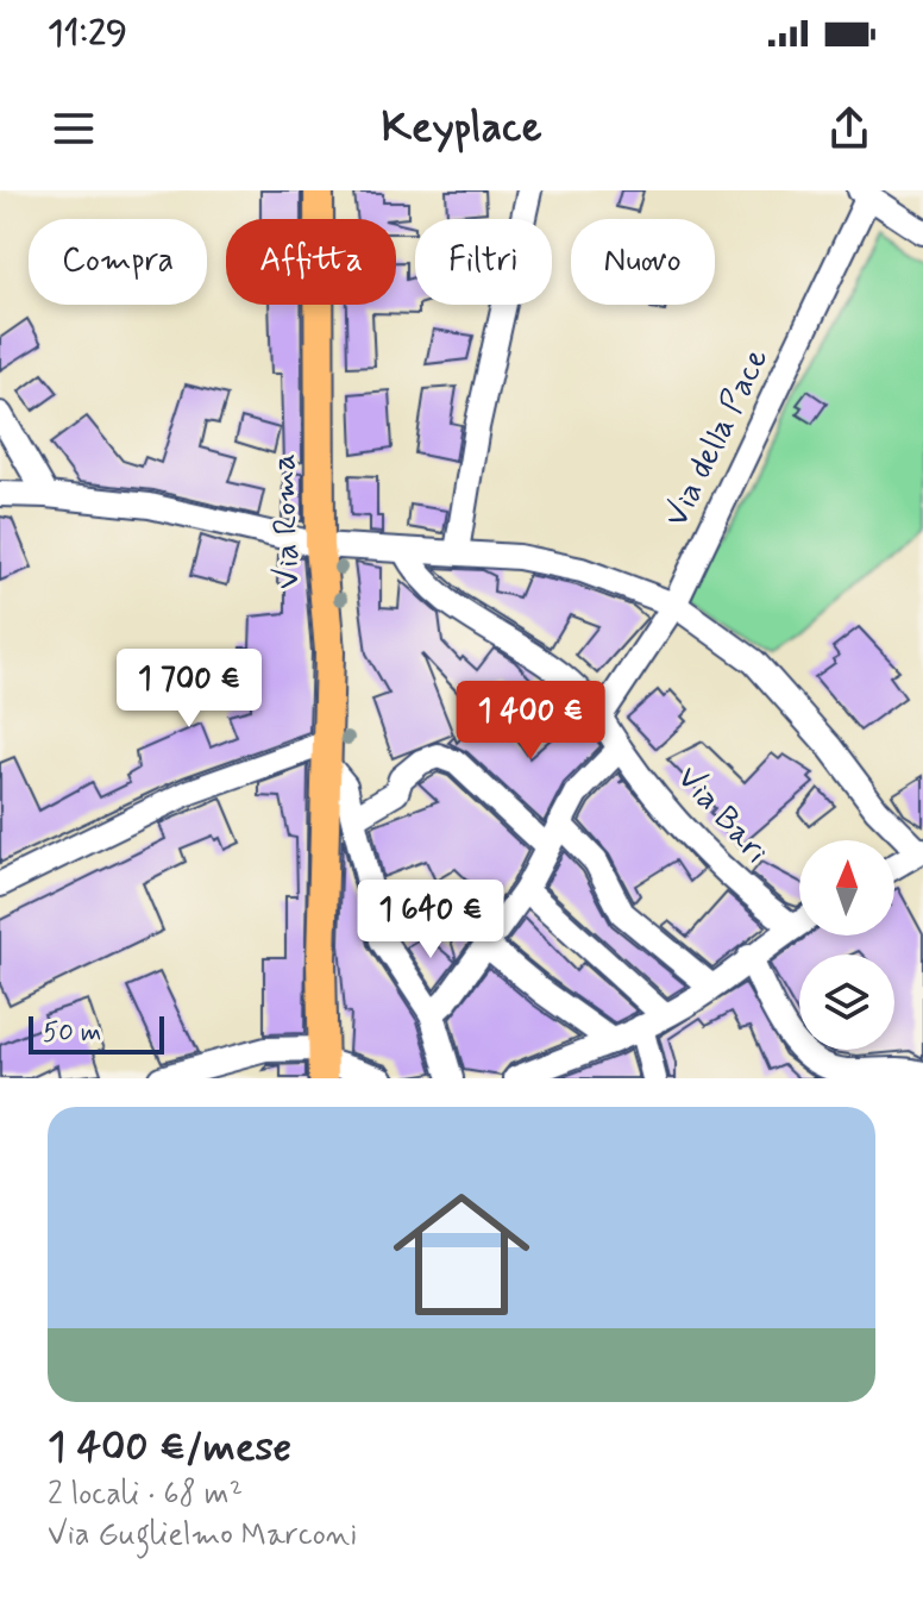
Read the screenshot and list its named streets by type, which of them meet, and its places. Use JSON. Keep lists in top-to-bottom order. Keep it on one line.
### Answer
{"streets":{"main road":["Via Roma"],"street":["Via della Pace","Via Bari"]},"crossings":[["Via della Pace","Via Bari"]],"scale_bar":"50 m","north":"top","page":{"status":"11:29","header":"Keyplace","chip":["Compra","Affitta","Filtri","Nuovo"],"price":["1 700 €","1 400 €","1 640 €"],"scale":"50 m","list":[{"name":"1 400 €/mese","note":"2 locali · 68 m² · Via Guglielmo Marconi"}]}}
